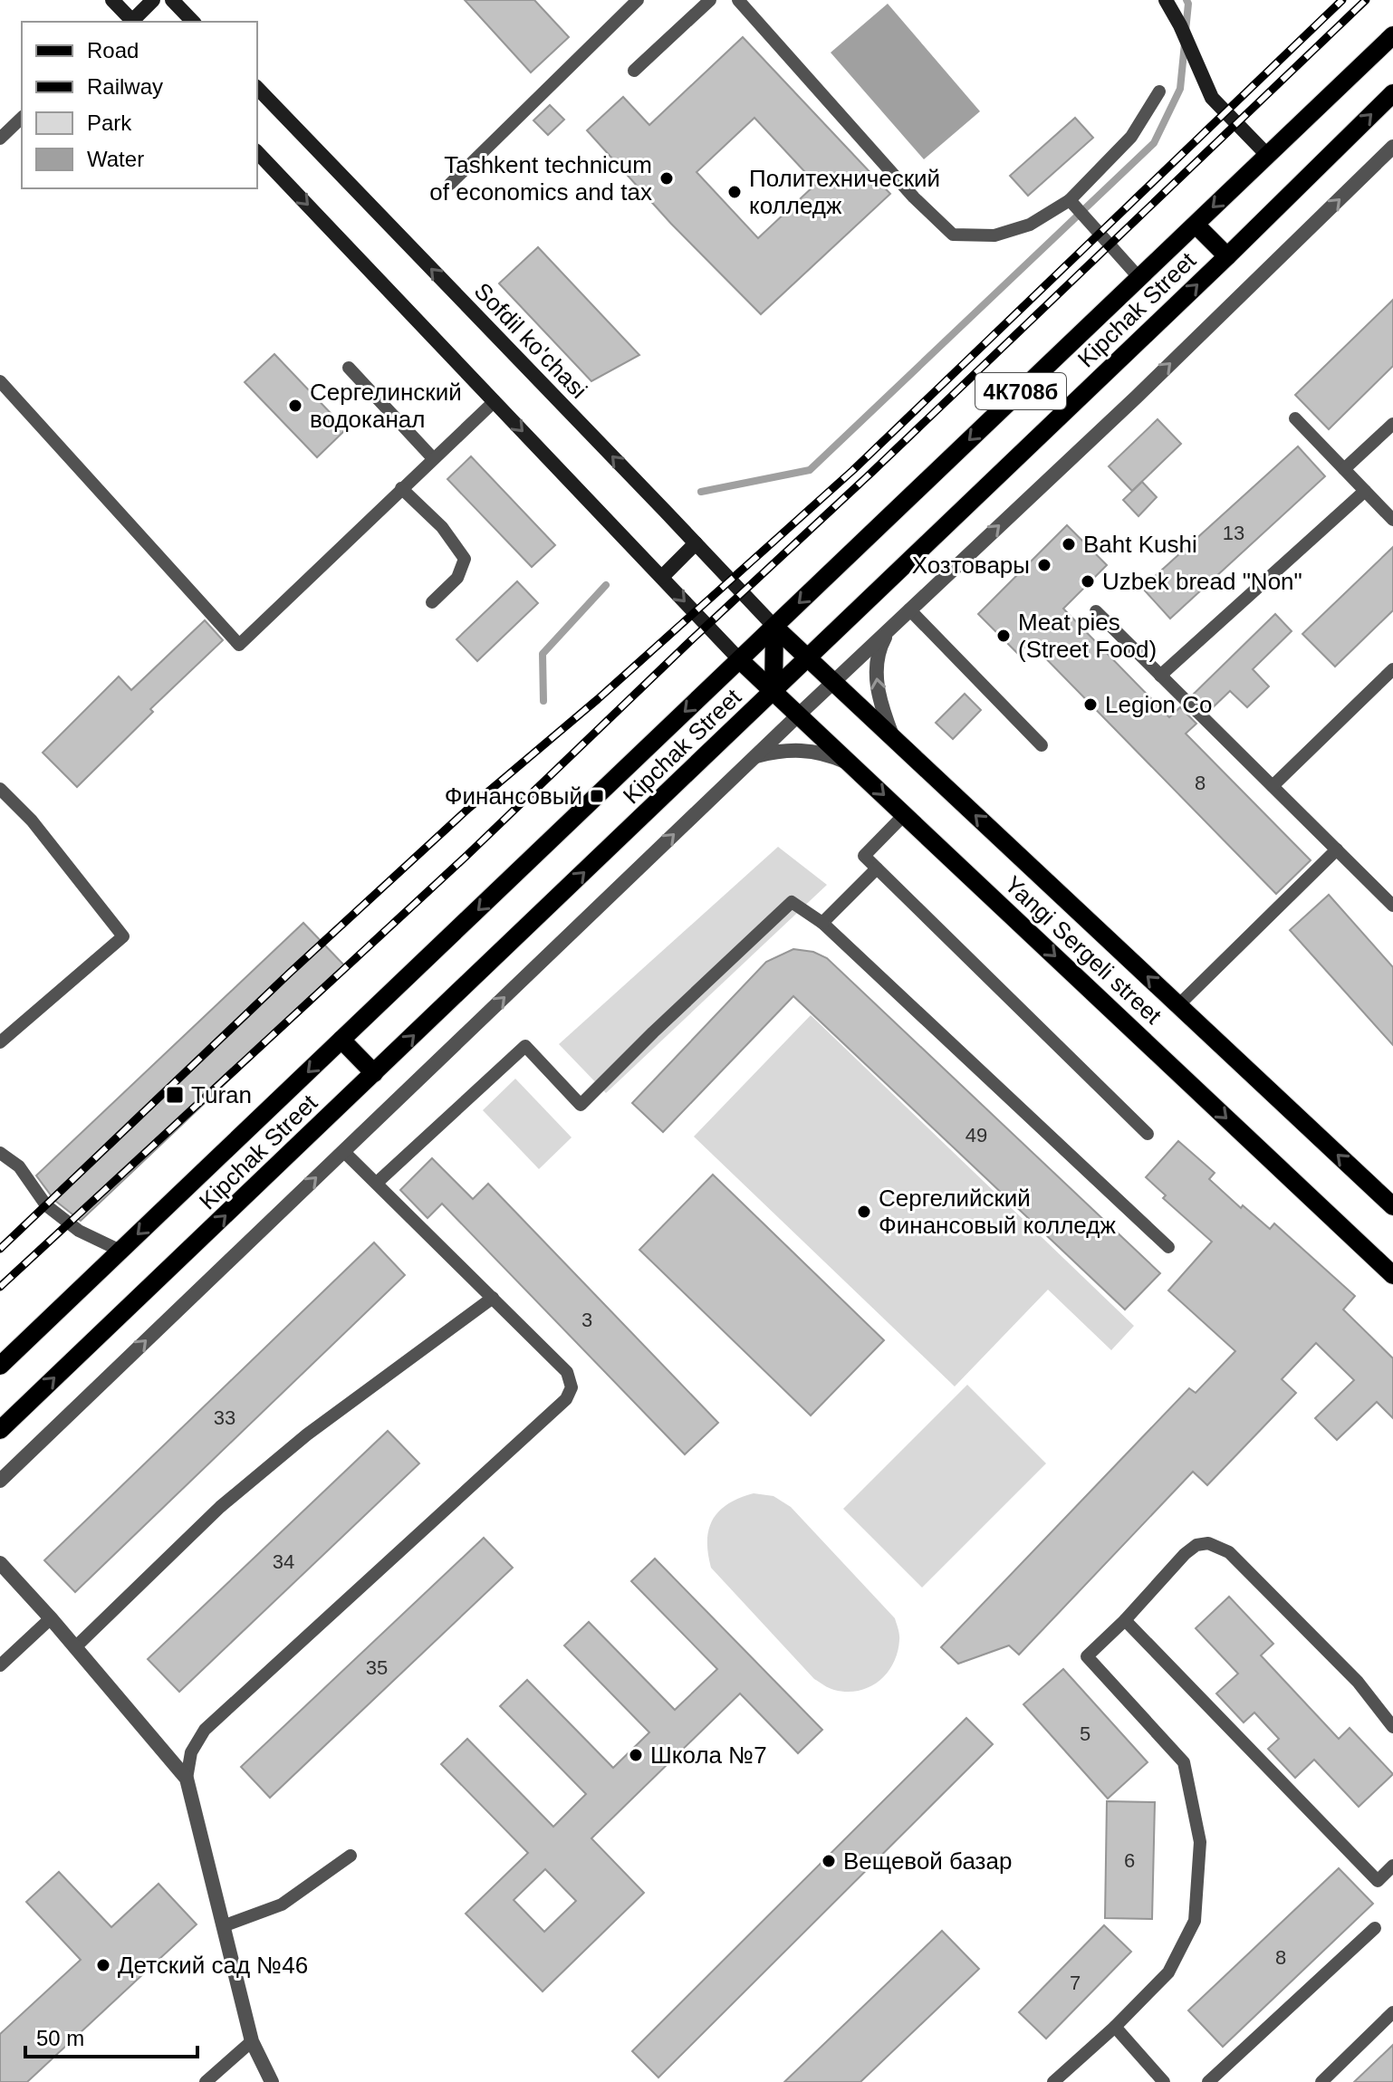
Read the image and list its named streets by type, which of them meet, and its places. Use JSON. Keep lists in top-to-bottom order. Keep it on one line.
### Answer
{"streets":{"main road":["Kipchak Street","4К708б","Yangi Sergeli street"],"street":["Sofdil ko'chasi"]},"crossings":[["Kipchak Street","Sofdil ko'chasi"],["Kipchak Street","Yangi Sergeli street"],["Sofdil ko'chasi","Yangi Sergeli street"]],"places":{"other":["Tashkent technicum of economics and tax","Политехнический колледж","Сергелинский водоканал","Baht Kushi","Хозтовары","Uzbek bread \"Non\"","Meat pies (Street Food)","Legion Co","Сергелийский Финансовый колледж","Школа №7","Вещевой базар","Детский сад №46"],"transit":["Финансовый","Turan"]},"house_numbers":["13","8","49","3","33","34","35","5","6","8","7"],"legend":["Road","Railway","Park","Water"],"scale_bar":"50 m"}
